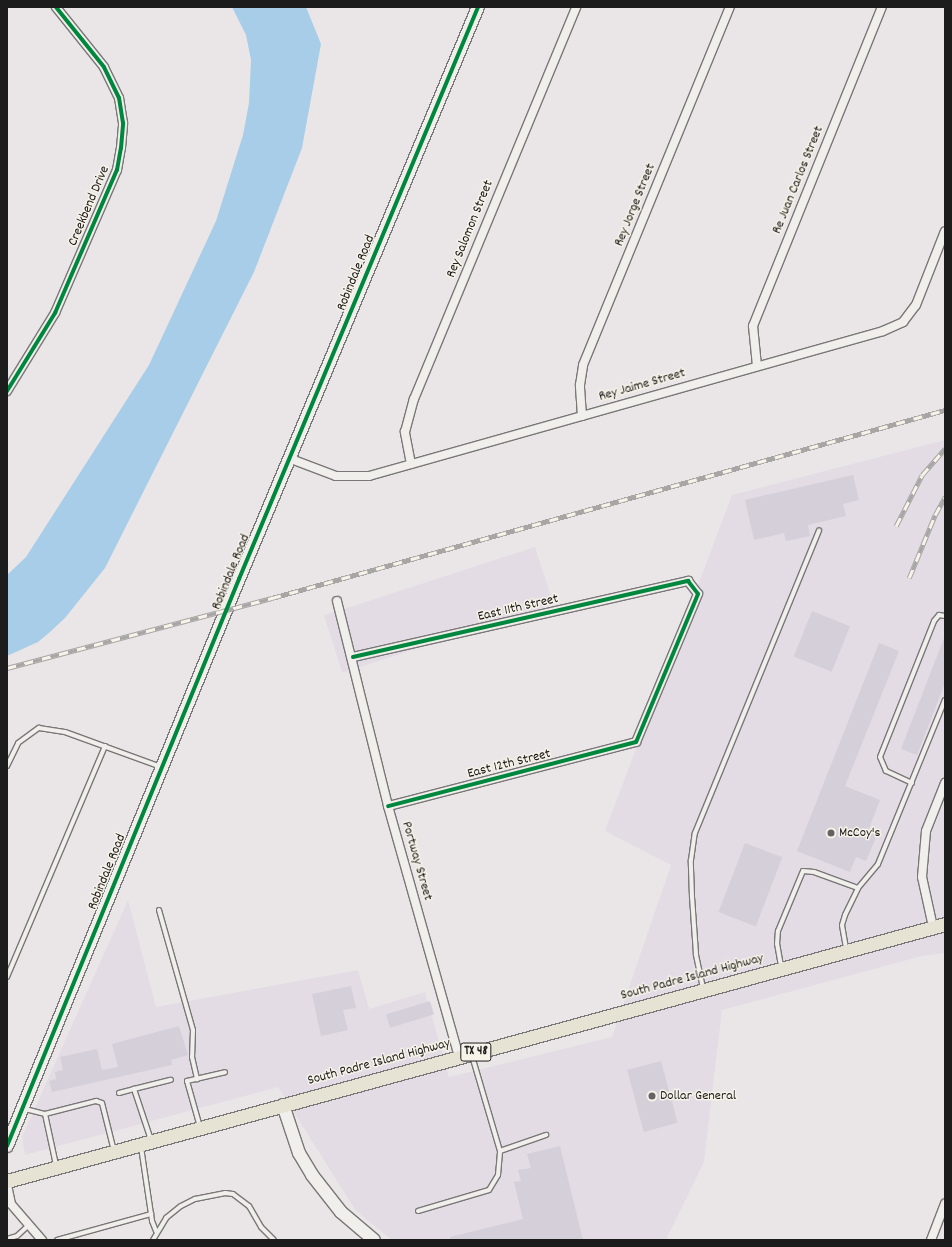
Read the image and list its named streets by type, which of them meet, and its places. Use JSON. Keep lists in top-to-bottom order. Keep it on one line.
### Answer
{"streets":{"main road":["South Padre Island Highway","TX 48"],"street":["Re Juan Carlos Street","Rey Jorge Street","Creekbend Drive","Rey Salomon Street","Robindale Road","Rey Jaime Street","East 11th Street","East 12th Street","Portway Street"]},"crossings":[["Re Juan Carlos Street","Rey Jaime Street"],["Rey Jorge Street","Rey Jaime Street"],["Rey Salomon Street","Rey Jaime Street"],["Robindale Road","Rey Jaime Street"],["East 11th Street","East 12th Street"],["East 11th Street","Portway Street"],["East 12th Street","Portway Street"],["Portway Street","South Padre Island Highway"]],"places":["McCoy's","Dollar General"]}
